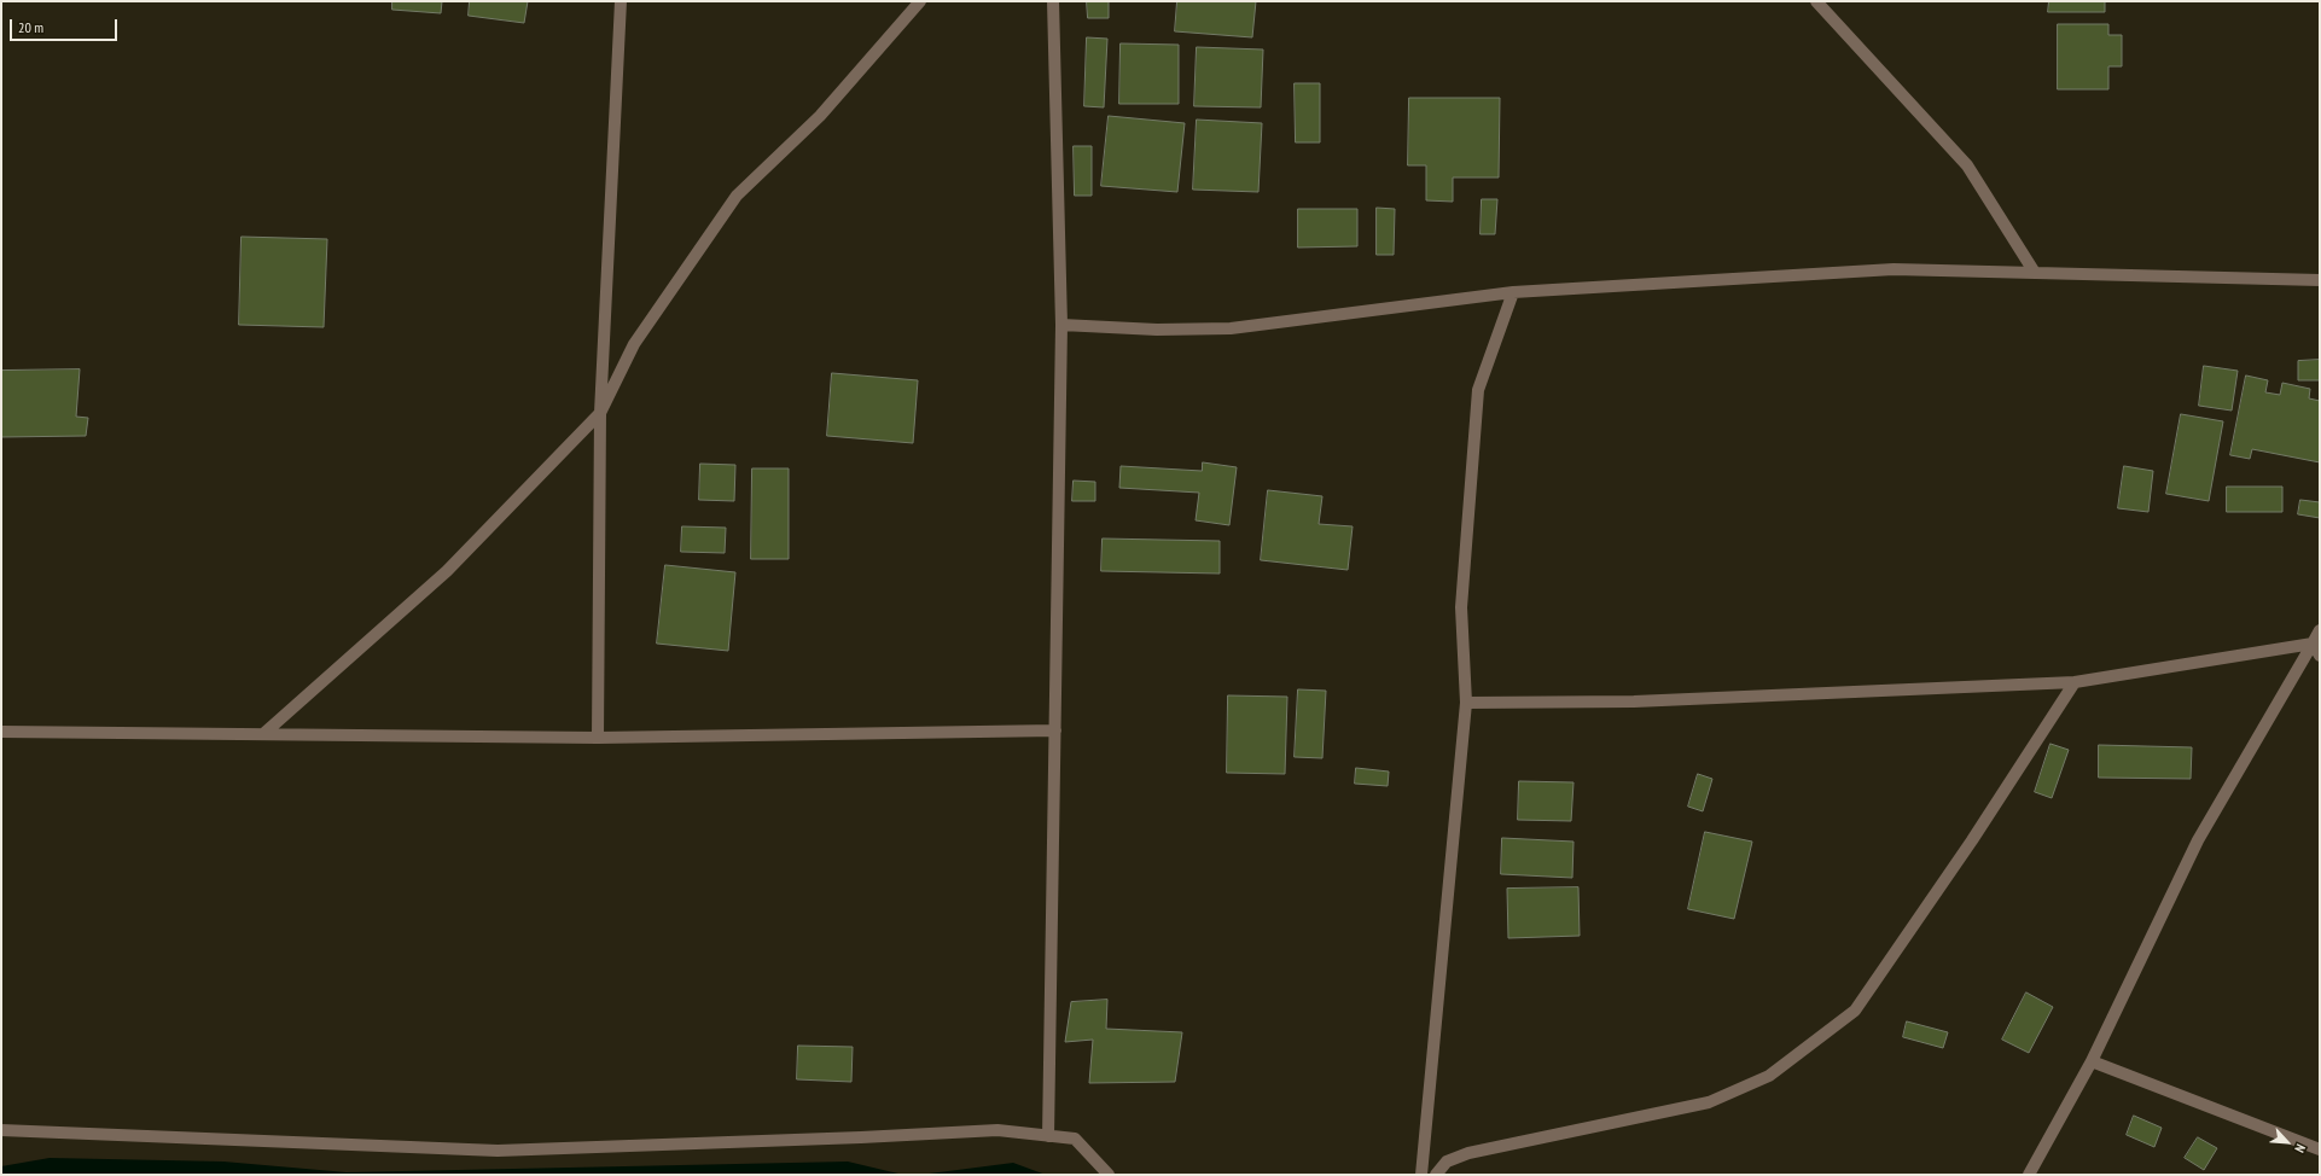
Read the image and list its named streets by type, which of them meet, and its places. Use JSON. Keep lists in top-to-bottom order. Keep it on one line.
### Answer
{"scale_bar":"20 m","north":"bottom right"}
